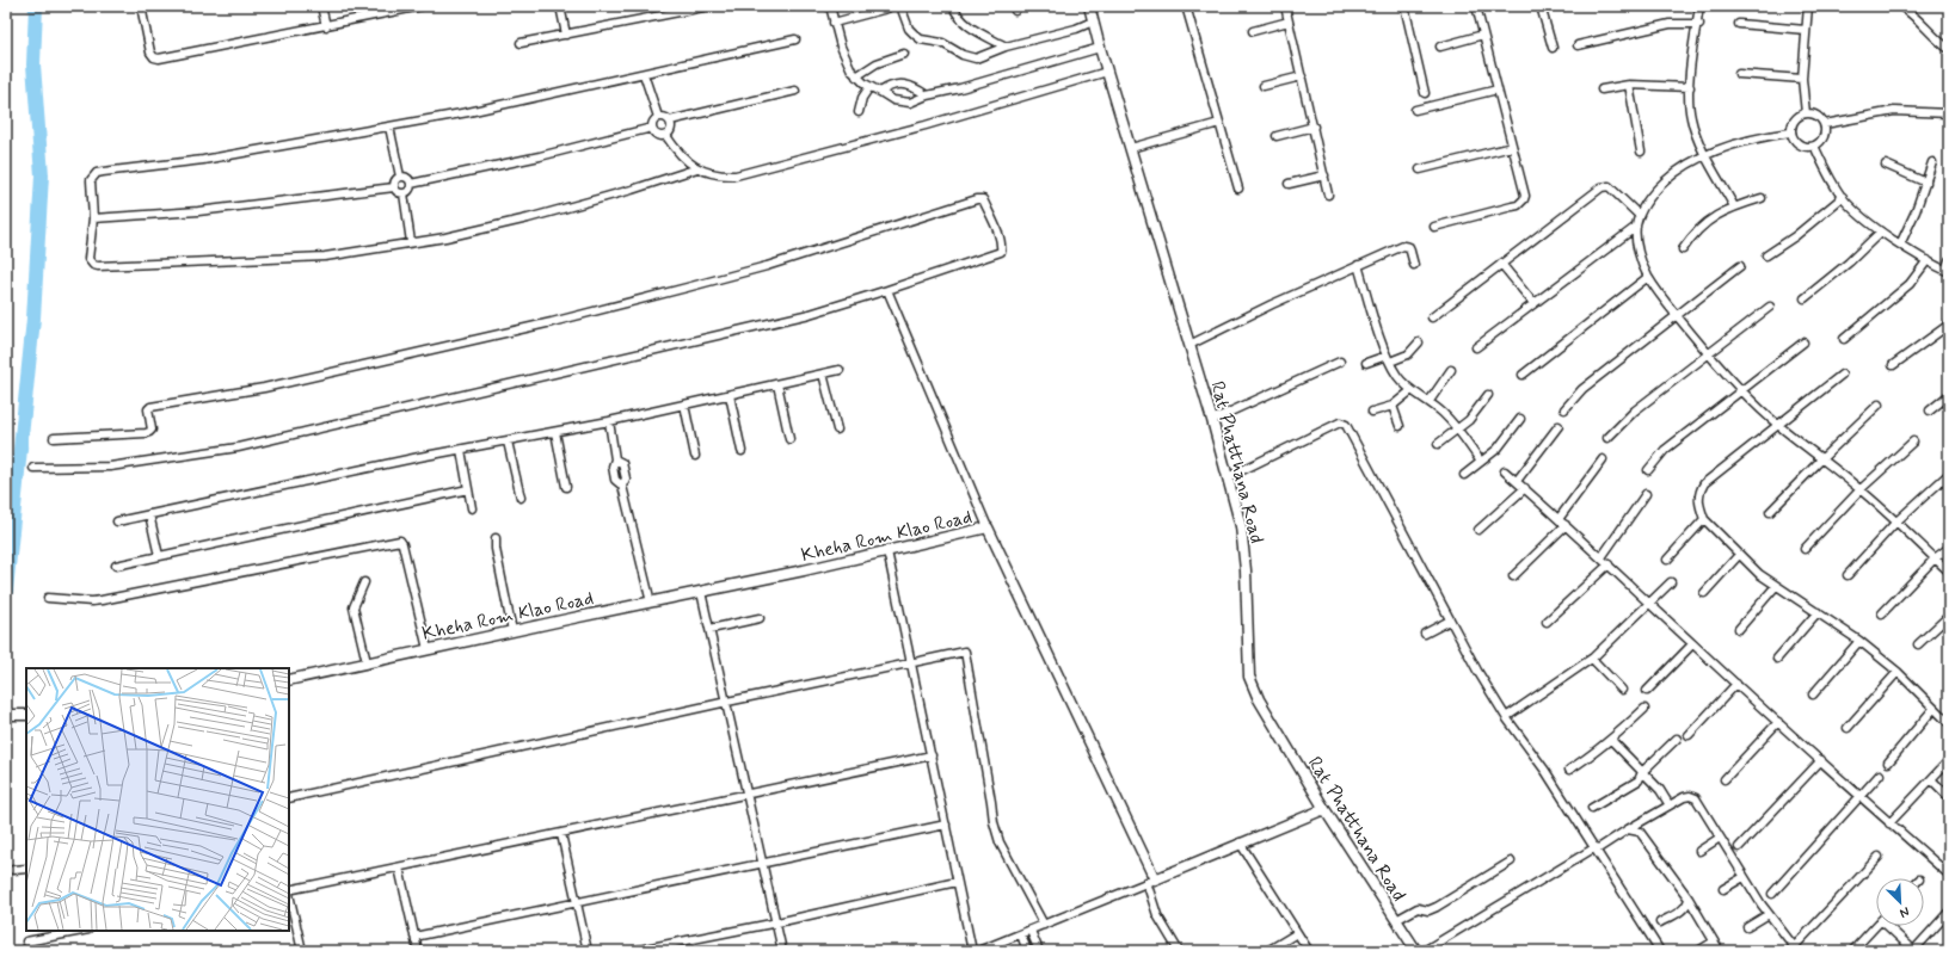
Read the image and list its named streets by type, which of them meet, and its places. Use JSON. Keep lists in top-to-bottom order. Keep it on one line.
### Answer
{"streets":{"street":["Rat Phatthana Road","Kheha Rom Klao Road"]},"north":"bottom right"}
